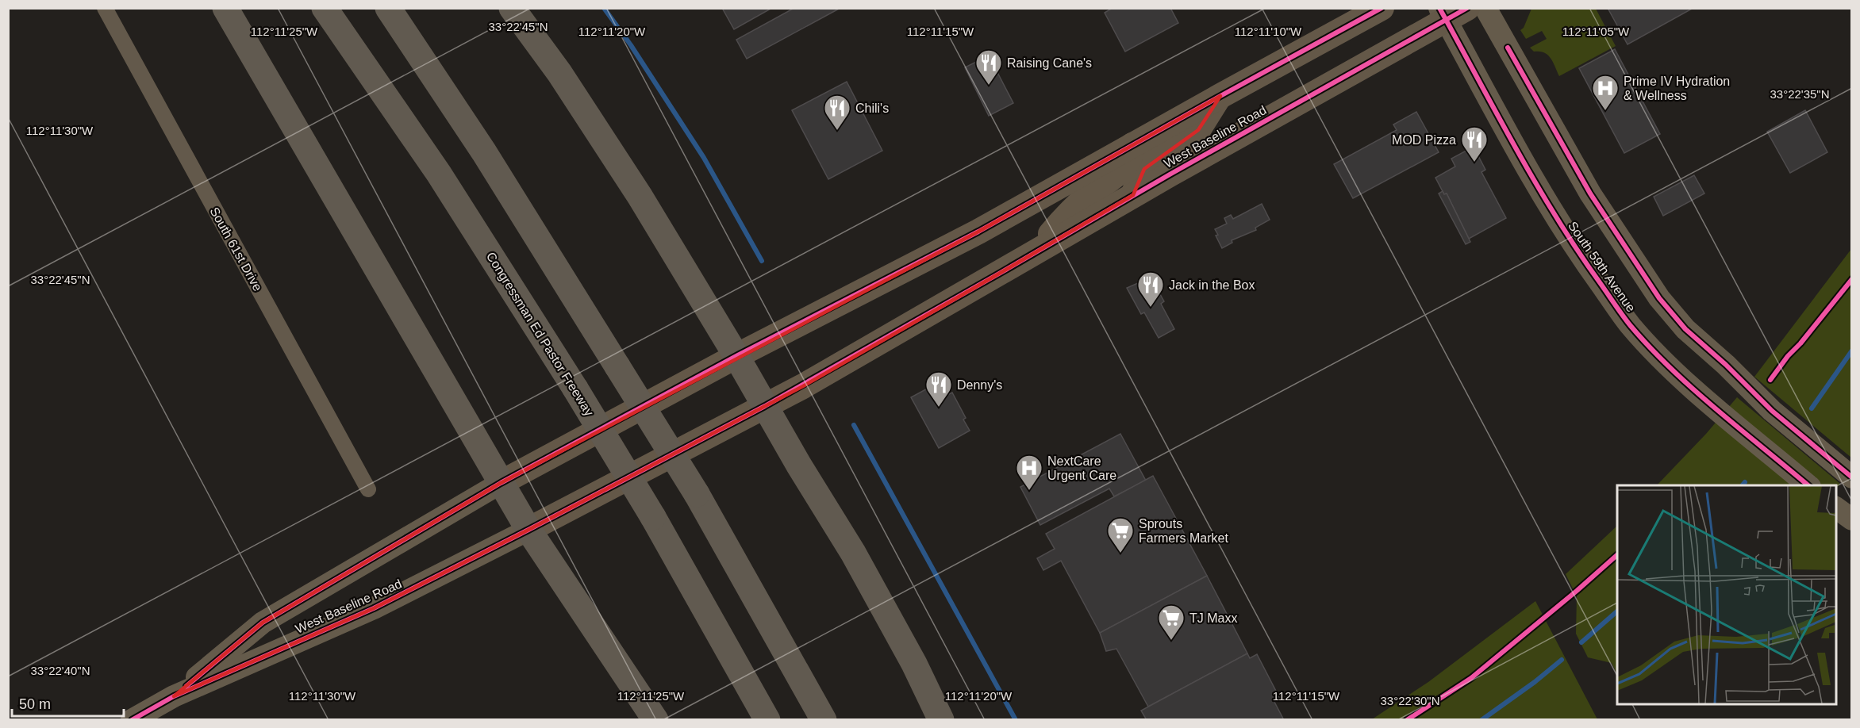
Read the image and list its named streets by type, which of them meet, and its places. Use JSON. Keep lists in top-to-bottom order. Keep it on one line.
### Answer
{"streets":{"highway":["Congressman Ed Pastor Freeway"],"main road":["West Baseline Road","South 59th Avenue"],"street":["South 61st Drive"]},"crossings":[["West Baseline Road","South 59th Avenue"]],"places":{"restaurant":["Raising Cane's","Chili's","MOD Pizza","Jack in the Box","Denny's"],"hospital":["Prime IV Hydration & Wellness","NextCare Urgent Care"],"supermarket":["Sprouts Farmers Market","TJ Maxx"]},"scale_bar":"50 m","coordinates":["33°22'45\"N","112°11'25\"W","112°11'20\"W","112°11'15\"W","112°11'10\"W","112°11'05\"W","33°22'35\"N","112°11'30\"W","33°22'40\"N","33°22'30\"N"]}
